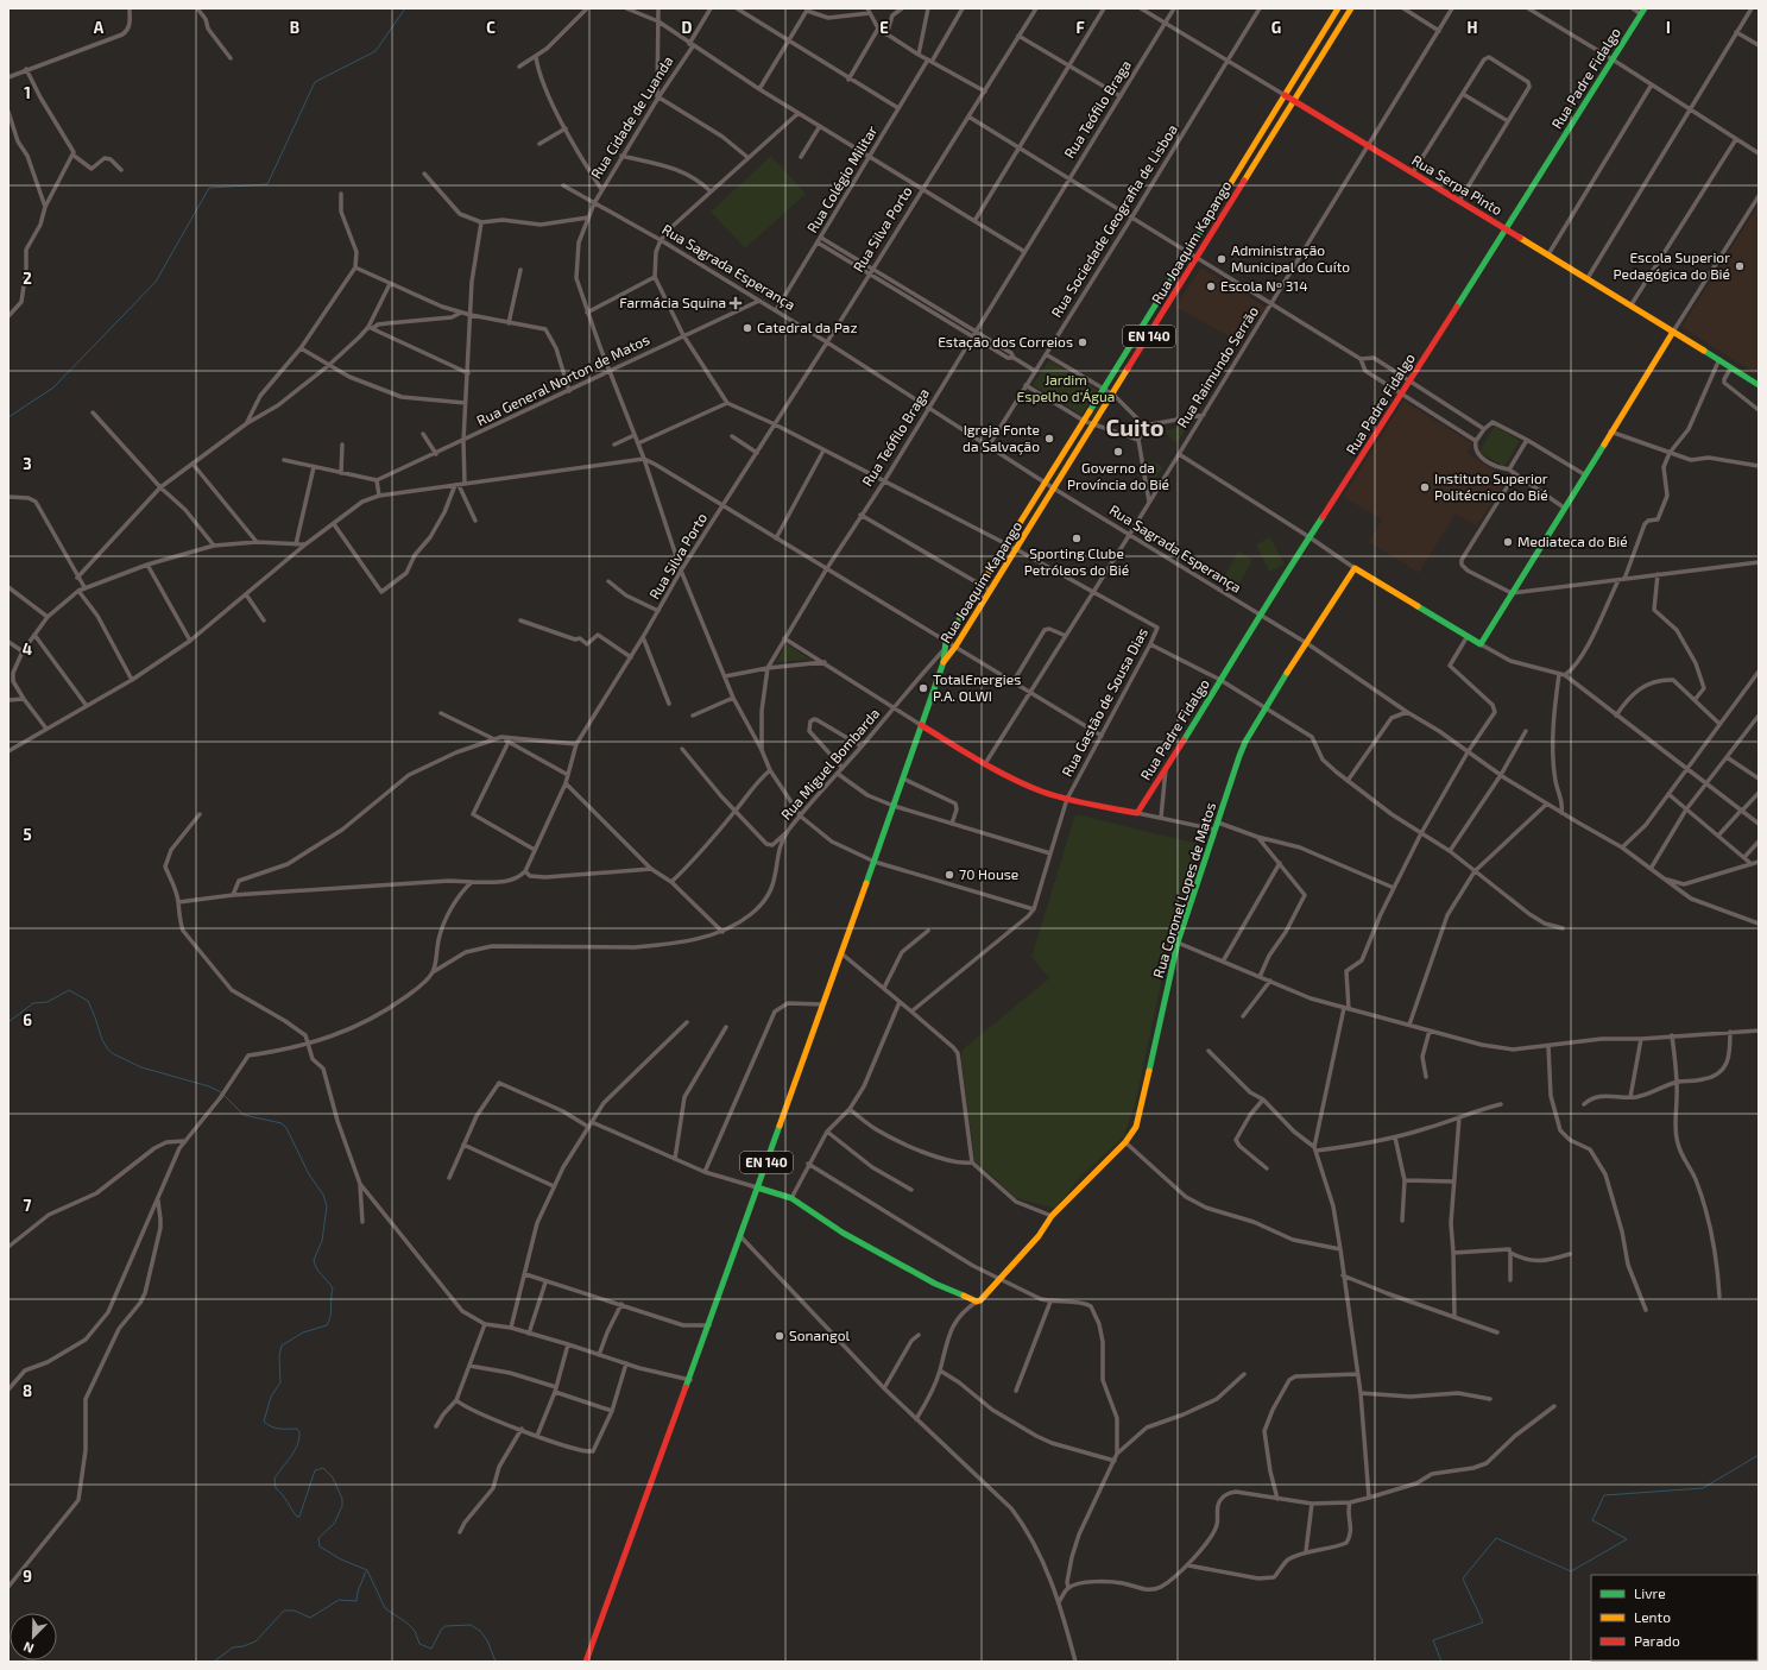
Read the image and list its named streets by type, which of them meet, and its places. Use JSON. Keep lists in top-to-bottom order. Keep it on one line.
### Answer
{"streets":{"street":["Rua Padre Fidalgo","Rua Teófilo Braga","Rua Cidade de Luanda","Rua Colégio Militar","Rua Serpa Pinto","Rua Sociedade Geografia de Lisboa","Rua Silva Porto","Rua Joaquim Kapango","Rua Sagrada Esperança","EN 140","Rua Raimundo Serrão","Rua General Norton de Matos","Rua Gastão de Sousa Dias","Rua Miguel Bombarda","Rua Coronel Lopes de Matos"]},"crossings":[["Rua Padre Fidalgo","Rua Serpa Pinto"],["Rua Padre Fidalgo","Rua Sagrada Esperança"],["Rua Teófilo Braga","Rua Cidade de Luanda"],["Rua Teófilo Braga","Rua Serpa Pinto"],["Rua Teófilo Braga","Rua Sagrada Esperança"],["Rua Teófilo Braga","EN 140"],["Rua Teófilo Braga","Rua Gastão de Sousa Dias"],["Rua Teófilo Braga","Rua Miguel Bombarda"],["Rua Cidade de Luanda","Rua Silva Porto"],["Rua Cidade de Luanda","Rua Sagrada Esperança"],["Rua Cidade de Luanda","Rua General Norton de Matos"],["Rua Colégio Militar","Rua Sagrada Esperança"],["Rua Serpa Pinto","Rua Sociedade Geografia de Lisboa"],["Rua Serpa Pinto","Rua Joaquim Kapango"],["Rua Serpa Pinto","Rua Raimundo Serrão"],["Rua Sociedade Geografia de Lisboa","Rua Sagrada Esperança"],["Rua Silva Porto","Rua Sagrada Esperança"],["Rua Silva Porto","Rua Gastão de Sousa Dias"],["Rua Joaquim Kapango","Rua Sagrada Esperança"],["Rua Joaquim Kapango","EN 140"],["Rua Joaquim Kapango","Rua Gastão de Sousa Dias"],["Rua Joaquim Kapango","Rua Miguel Bombarda"],["Rua Sagrada Esperança","Rua Raimundo Serrão"],["Rua Sagrada Esperança","Rua General Norton de Matos"],["Rua Sagrada Esperança","Rua Coronel Lopes de Matos"],["Rua Raimundo Serrão","Rua Gastão de Sousa Dias"]],"districts":["Cuito"],"parks":["Jardim Espelho d'Água"],"places":{"other":["Administração Municipal do Cuíto","Escola Superior Pedagógica do Bié","Escola Nº 314","Catedral da Paz","Estação dos Correios","Igreja Fonte da Salvação","Governo da Província do Bié","Instituto Superior Politécnico do Bié","Sporting Clube Petróleos do Bié","Mediateca do Bié","TotalEnergies P.A. OLWI","70 House","Sonangol"],"health":["Farmácia Squina"]},"legend":["Livre","Lento","Parado"],"north":"bottom left","grid":{"columns":["A","B","C","D","E","F","G","H","I"],"rows":["1","2","3","4","5","6","7","8","9"]}}
